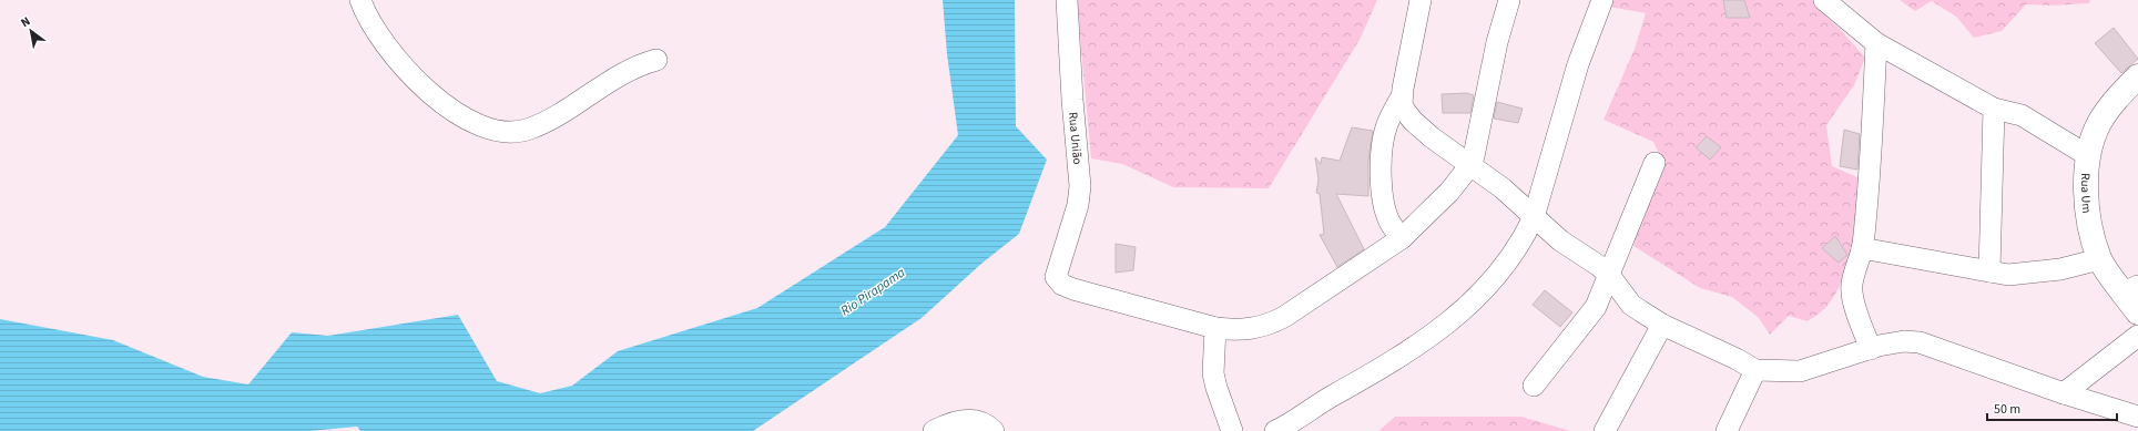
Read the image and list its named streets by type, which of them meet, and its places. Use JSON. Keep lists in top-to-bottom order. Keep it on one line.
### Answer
{"streets":{"street":["Rua União","Rua Um"]},"water":["Rio Pirapama"],"scale_bar":"50 m","north":"top left"}
